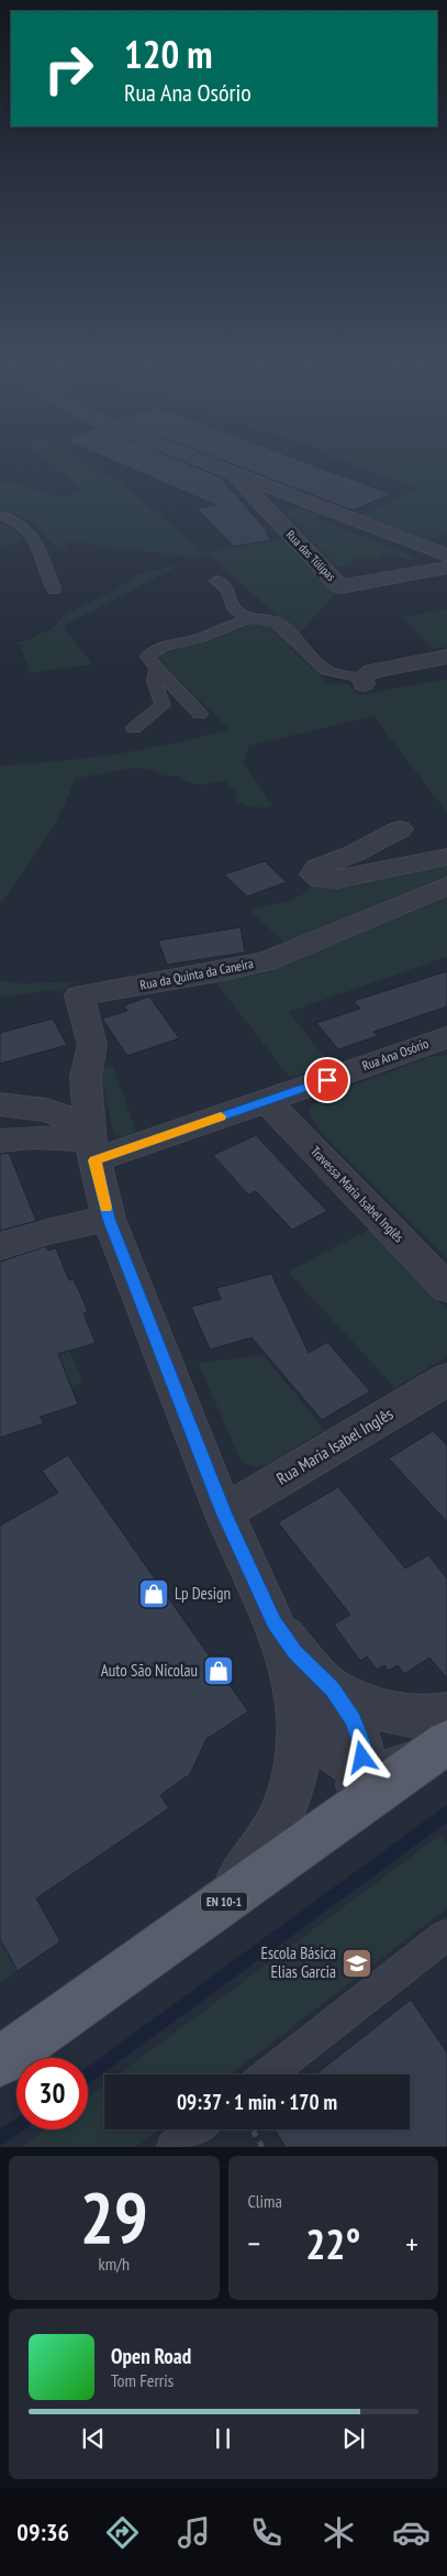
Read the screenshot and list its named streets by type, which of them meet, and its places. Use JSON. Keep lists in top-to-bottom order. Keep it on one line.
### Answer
{"streets":{"main road":["EN 10-1"],"street":["Rua das Túlipas","Rua da Quinta da Caneira","Rua Ana Osório","Travessa Maria Isabel Inglês","Rua Maria Isabel Inglês"]},"crossings":[["Rua da Quinta da Caneira","Rua Ana Osório"],["Rua Ana Osório","Travessa Maria Isabel Inglês"]],"places":{"shop":["Lp Design","Auto São Nicolau"],"school or university":["Escola Básica Elias Garcia"]},"page":{"turn":["120 m","Rua Ana Osório"],"limit":"30","trip":"09:37 · 1 min · 170 m","tile":[["29","km/h"],"Clima"],"heat":["−","22°","+"],"song":["Open Road","Tom Ferris"],"tabs":"09:36"}}
